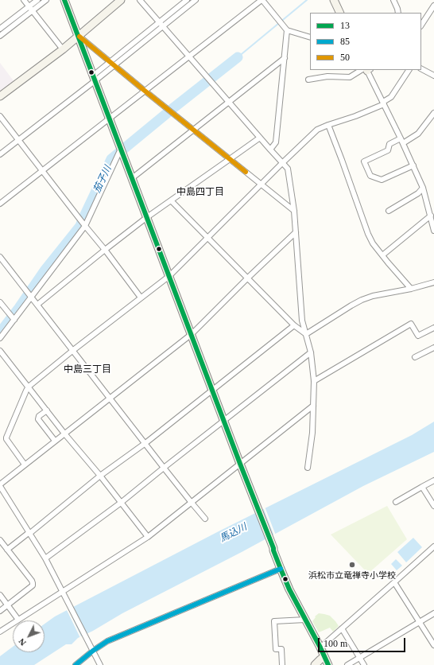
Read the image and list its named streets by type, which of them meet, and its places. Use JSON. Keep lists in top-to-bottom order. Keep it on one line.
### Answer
{"districts":["中島四丁目","中島三丁目"],"water":["茄子川","馬込川"],"places":["浜松市立竜禅寺小学校"],"lines":["transit line 13","transit line 50","transit line 85"],"legend":["13","85","50"],"scale_bar":"100 m","north":"bottom left"}
